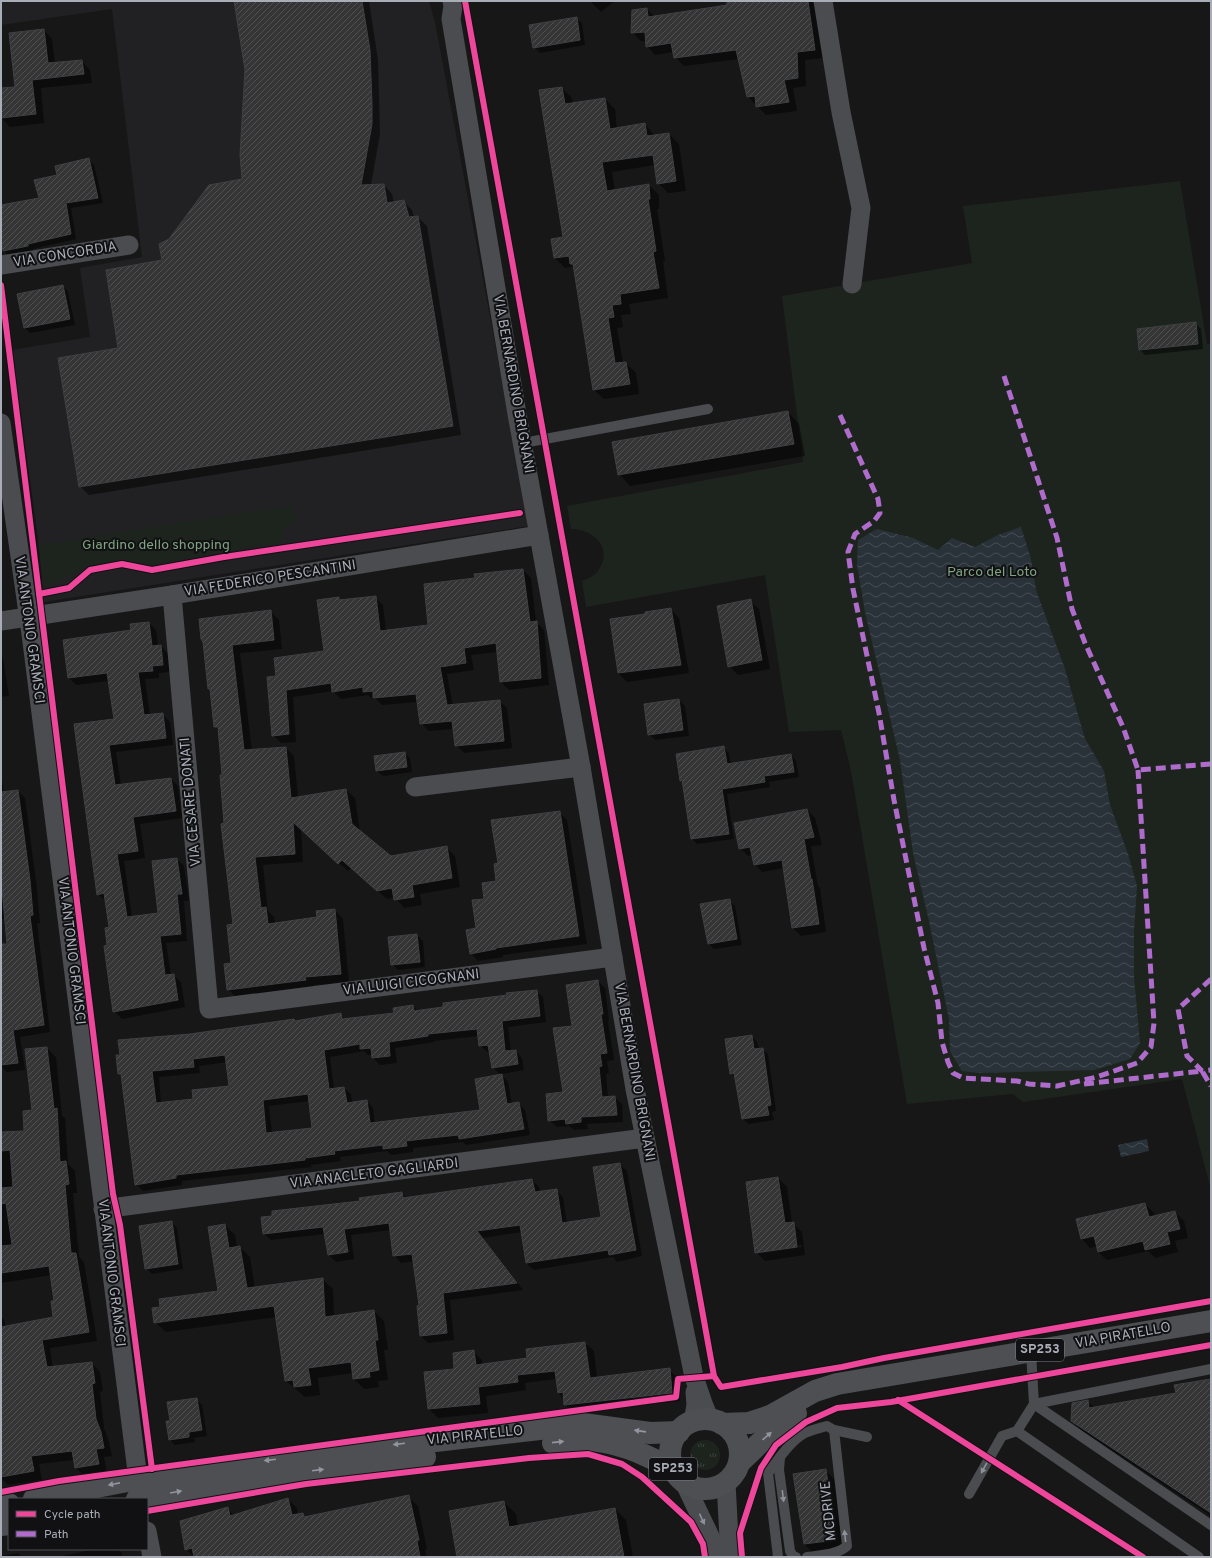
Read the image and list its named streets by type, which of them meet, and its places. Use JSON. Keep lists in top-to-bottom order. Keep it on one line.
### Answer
{"streets":{"main road":["VIA PIRATELLO","SP253"],"street":["VIA CONCORDIA","VIA BERNARDINO BRIGNANI","VIA FEDERICO PESCANTINI","VIA ANTONIO GRAMSCI","VIA CESARE DONATI","VIA LUIGI CICOGNANI","VIA ANACLETO GAGLIARDI"],"lane":["MCDRIVE"]},"crossings":[["VIA BERNARDINO BRIGNANI","VIA FEDERICO PESCANTINI"],["VIA BERNARDINO BRIGNANI","VIA LUIGI CICOGNANI"],["VIA BERNARDINO BRIGNANI","VIA ANACLETO GAGLIARDI"],["VIA BERNARDINO BRIGNANI","VIA PIRATELLO"],["VIA BERNARDINO BRIGNANI","SP253"],["VIA FEDERICO PESCANTINI","VIA ANTONIO GRAMSCI"],["VIA FEDERICO PESCANTINI","VIA CESARE DONATI"],["VIA ANTONIO GRAMSCI","VIA ANACLETO GAGLIARDI"],["VIA ANTONIO GRAMSCI","VIA PIRATELLO"],["VIA CESARE DONATI","VIA LUIGI CICOGNANI"],["VIA PIRATELLO","SP253"]],"parks":["Giardino dello shopping","Parco del Loto"],"legend":["Cycle path","Path"]}
